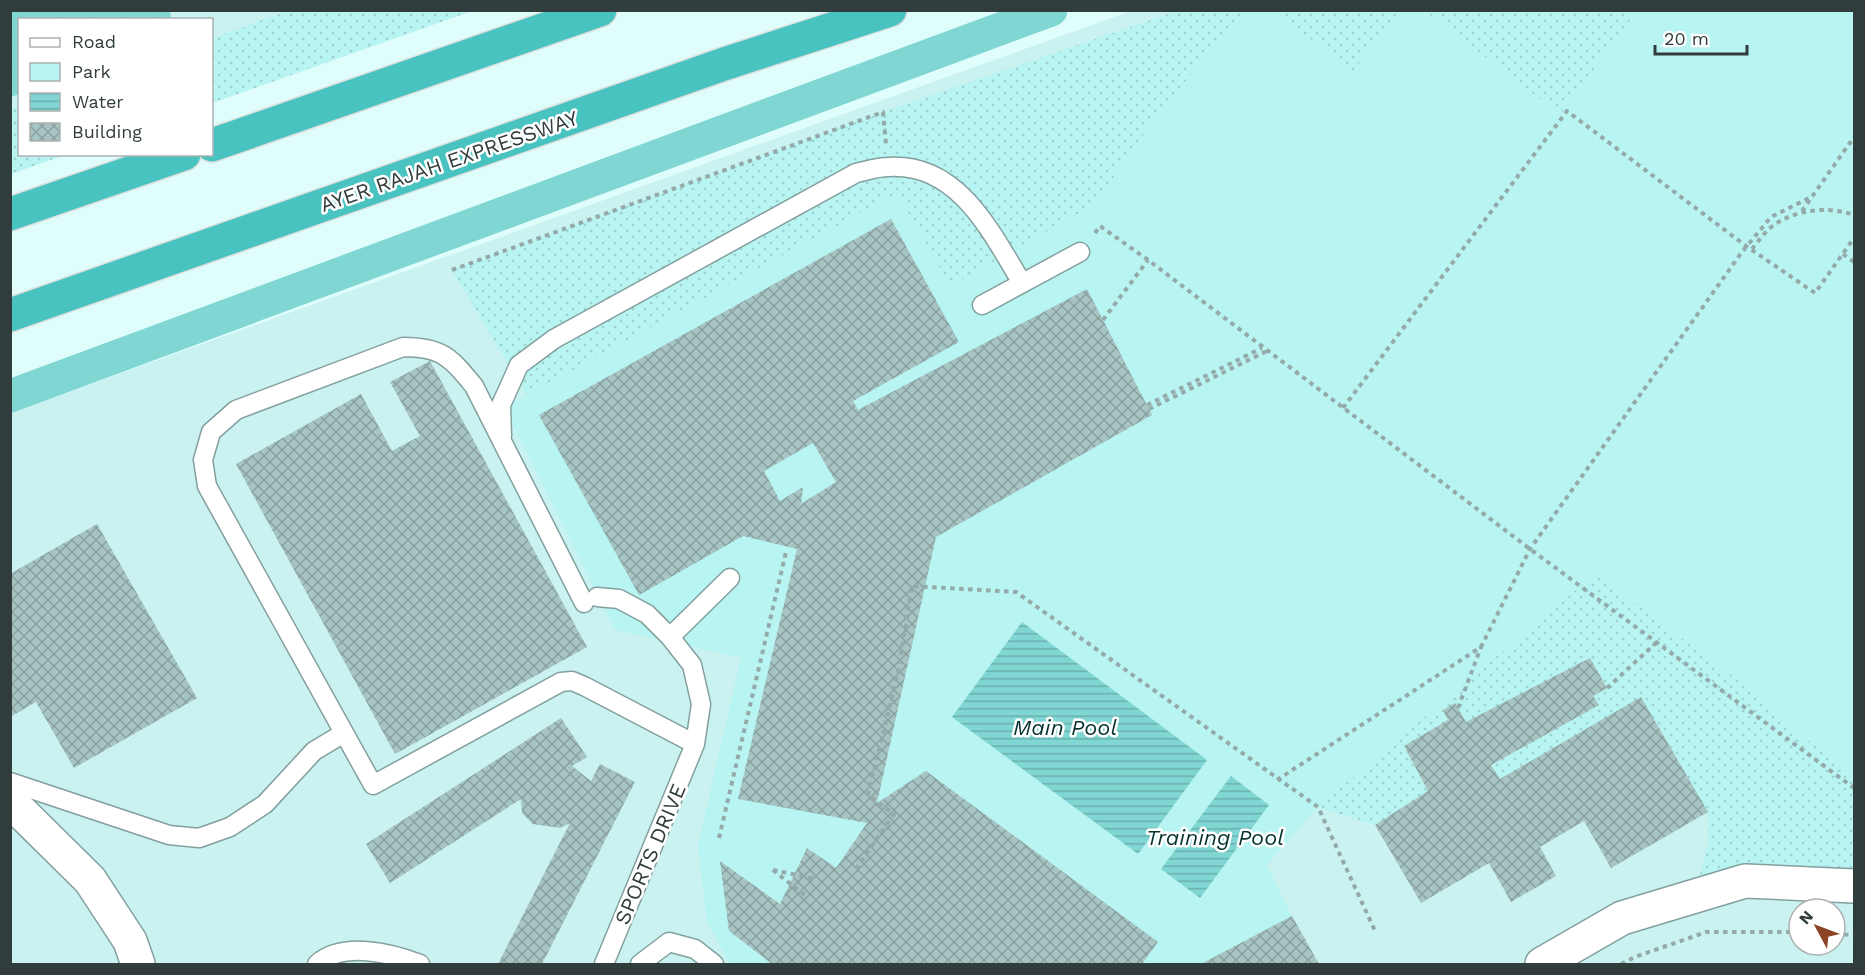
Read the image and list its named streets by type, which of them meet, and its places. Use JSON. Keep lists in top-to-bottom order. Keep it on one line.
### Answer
{"streets":{"highway":["AYER RAJAH EXPRESSWAY"],"lane":["SPORTS DRIVE"]},"water":["Main Pool","Training Pool"],"legend":["Road","Park","Water","Building"],"scale_bar":"20 m","north":"top left"}
